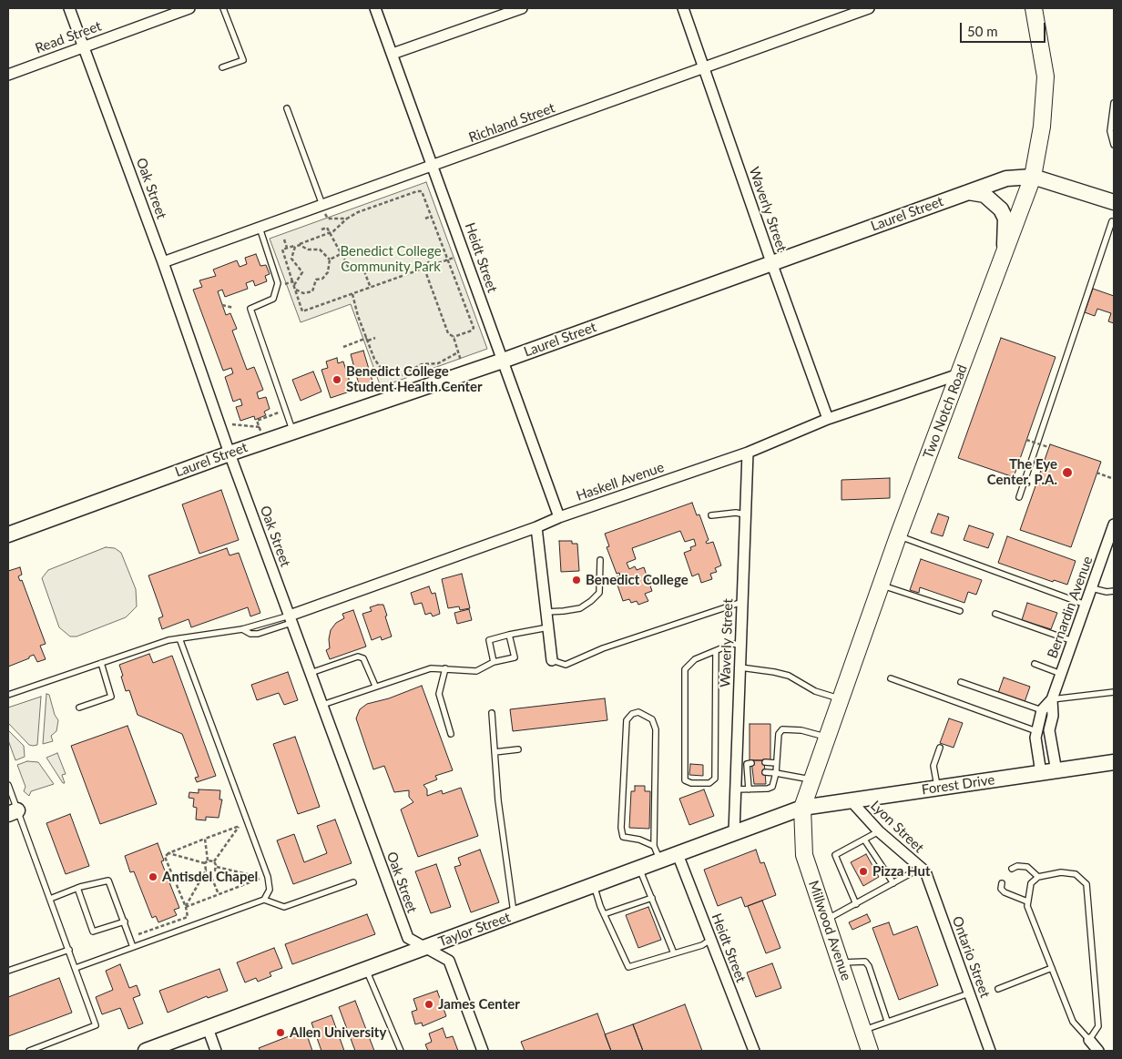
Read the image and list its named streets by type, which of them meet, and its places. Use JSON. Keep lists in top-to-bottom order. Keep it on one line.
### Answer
{"streets":{"main road":["Two Notch Road","Millwood Avenue"],"street":["Read Street","Richland Street","Oak Street","Waverly Street","Laurel Street","Heidt Street","Haskell Avenue","Bernardin Avenue","Forest Drive","Lyon Street","Taylor Street","Ontario Street"]},"crossings":[["Read Street","Oak Street"],["Richland Street","Oak Street"],["Richland Street","Waverly Street"],["Richland Street","Heidt Street"],["Oak Street","Laurel Street"],["Oak Street","Haskell Avenue"],["Oak Street","Taylor Street"],["Waverly Street","Laurel Street"],["Waverly Street","Haskell Avenue"],["Waverly Street","Taylor Street"],["Laurel Street","Heidt Street"],["Laurel Street","Two Notch Road"],["Heidt Street","Haskell Avenue"],["Heidt Street","Taylor Street"],["Two Notch Road","Haskell Avenue"],["Two Notch Road","Forest Drive"],["Two Notch Road","Taylor Street"],["Two Notch Road","Millwood Avenue"],["Bernardin Avenue","Forest Drive"],["Forest Drive","Lyon Street"],["Forest Drive","Taylor Street"],["Forest Drive","Millwood Avenue"],["Lyon Street","Ontario Street"],["Taylor Street","Millwood Avenue"]],"parks":["Benedict College Community Park"],"places":["Benedict College Student Health Center","The Eye Center, P.A.","Benedict College","Pizza Hut","Antisdel Chapel","James Center","Allen University"],"scale_bar":"50 m"}
